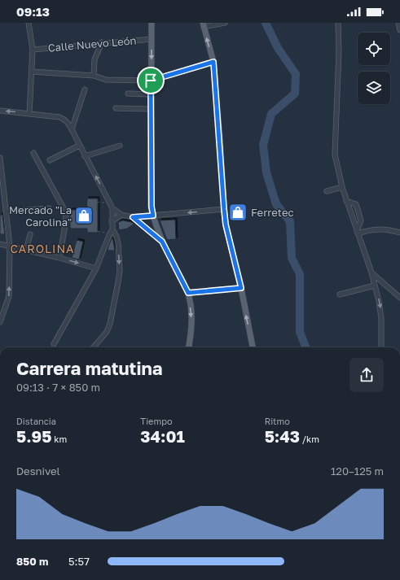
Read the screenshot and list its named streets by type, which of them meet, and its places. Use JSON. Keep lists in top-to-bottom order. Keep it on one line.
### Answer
{"streets":{"street":["Calle Nuevo León"]},"districts":["CAROLINA"],"places":{"shop":["Ferretec","Mercado \"La Carolina\""]},"page":{"status":"09:13","heading":["Carrera matutina","09:13 · 7 × 850 m"],"stats":[["Distancia","5.95 km"],["Tiempo","34:01"],["Ritmo","5:43 /km"]],"chart":["Desnivel","120–125 m"],"list":[{"name":"850 m","note":"5:57"}]}}
